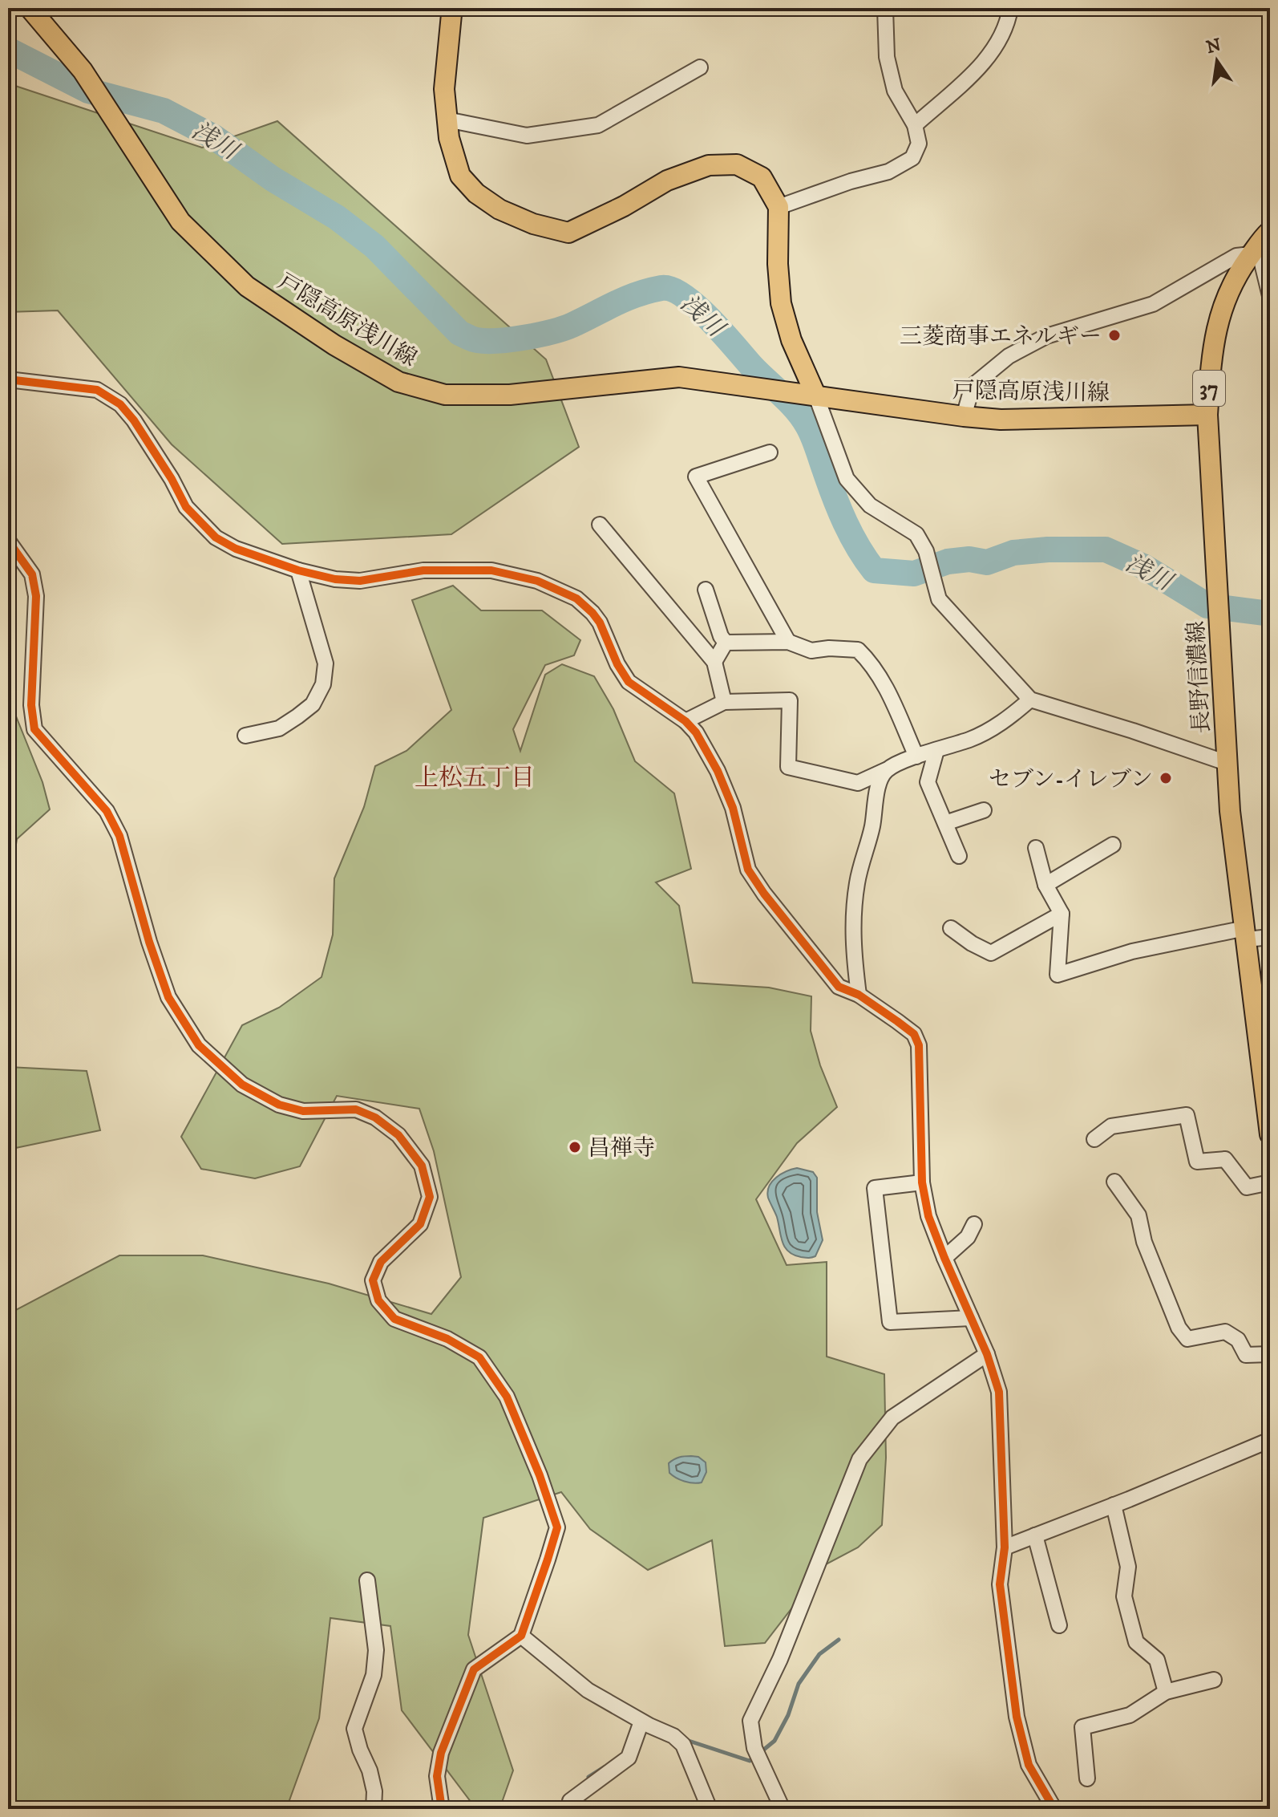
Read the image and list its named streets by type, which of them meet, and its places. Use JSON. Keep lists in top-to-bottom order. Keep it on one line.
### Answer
{"streets":{"main road":["戸隠高原浅川線","37","長野信濃線"]},"crossings":[["戸隠高原浅川線","長野信濃線"]],"districts":["上松五丁目"],"water":["浅川"],"places":["三菱商事エネルギー","セブン-イレブン","昌禅寺"],"north":"top"}
